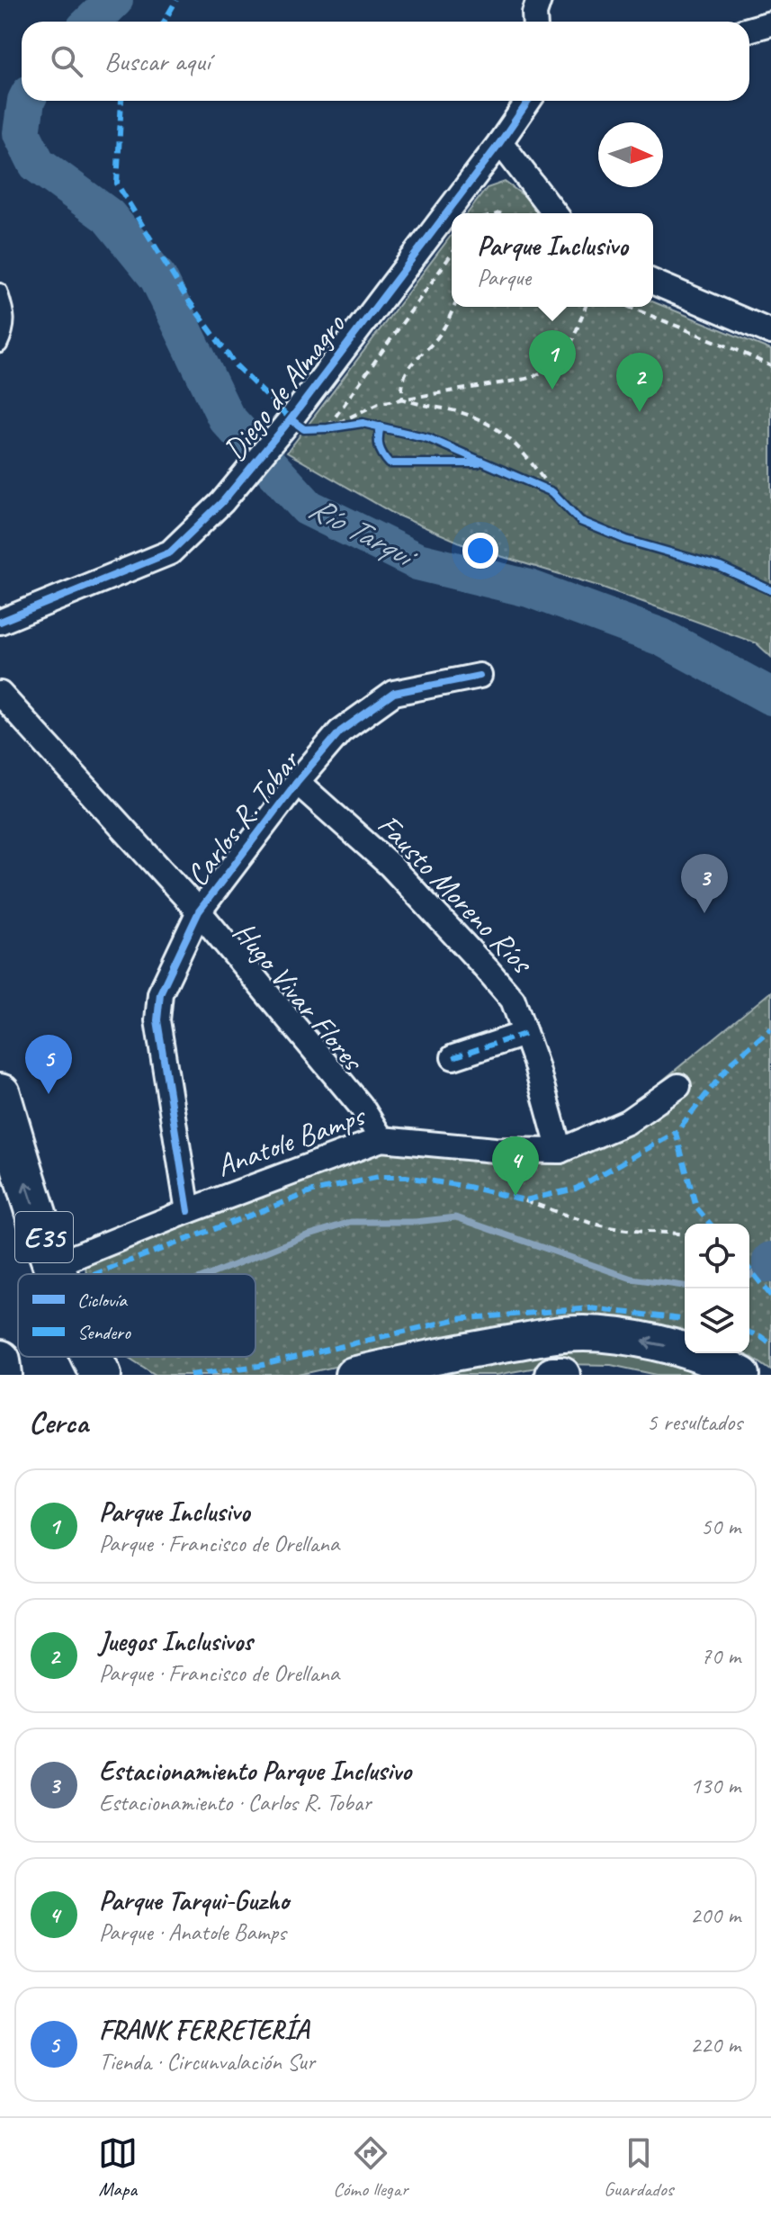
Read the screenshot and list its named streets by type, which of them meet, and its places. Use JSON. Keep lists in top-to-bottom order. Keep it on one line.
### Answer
{"streets":{"highway":["E35"],"street":["Diego de Almagro","Carlos R. Tobar","Fausto Moreno Ríos","Hugo Vivar Flores","Anatole Bamps"]},"crossings":[["Carlos R. Tobar","Fausto Moreno Ríos"],["Carlos R. Tobar","Hugo Vivar Flores"],["Carlos R. Tobar","Anatole Bamps"],["Fausto Moreno Ríos","Anatole Bamps"],["Hugo Vivar Flores","Anatole Bamps"],["Anatole Bamps","E35"]],"water":["Río Tarqui"],"legend":["Ciclovía","Sendero"],"north":"right","page":{"search":"Buscar aquí","popup":["Parque Inclusivo","Parque"],"pins":["1","2","3","5","4"],"heading":["Cerca","5 resultados"],"list":[{"mark":"1","name":"Parque Inclusivo","note":"Parque · Francisco de Orellana","value":"50 m"},{"mark":"2","name":"Juegos Inclusivos","note":"Parque · Francisco de Orellana","value":"70 m"},{"mark":"3","name":"Estacionamiento Parque Inclusivo","note":"Estacionamiento · Carlos R. Tobar","value":"130 m"},{"mark":"4","name":"Parque Tarqui-Guzho","note":"Parque · Anatole Bamps","value":"200 m"},{"mark":"5","name":"FRANK FERRETERÍA","note":"Tienda · Circunvalación Sur","value":"220 m"}],"nav":["Mapa","Cómo llegar","Guardados"]}}
